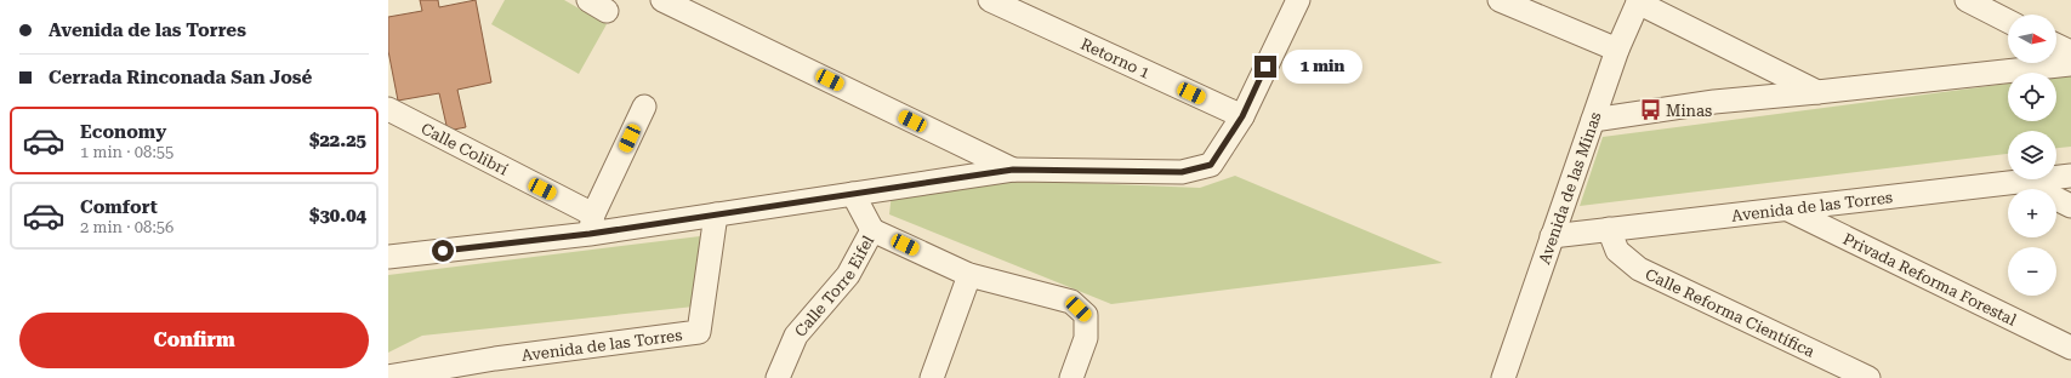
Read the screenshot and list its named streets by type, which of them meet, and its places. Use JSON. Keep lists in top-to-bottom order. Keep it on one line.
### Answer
{"streets":{"street":["Retorno 1","Calle Colibrí","Avenida de las Minas","Avenida de las Torres","Privada Reforma Forestal","Calle Torre Eifel","Calle Reforma Científica"]},"crossings":[["Avenida de las Minas","Avenida de las Torres"],["Avenida de las Torres","Privada Reforma Forestal"],["Avenida de las Torres","Calle Reforma Científica"]],"places":{"bus stop":["Minas"]},"north":"right","page":{"banner":["Avenida de las Torres","Cerrada Rinconada San José"],"map_buttons":["+","−"],"bubble":"1 min","list":[{"name":"Economy","note":"1 min · 08:55","value":"$22.25"},{"name":"Comfort","note":"2 min · 08:56","value":"$30.04"}],"buttons":"Confirm"}}
